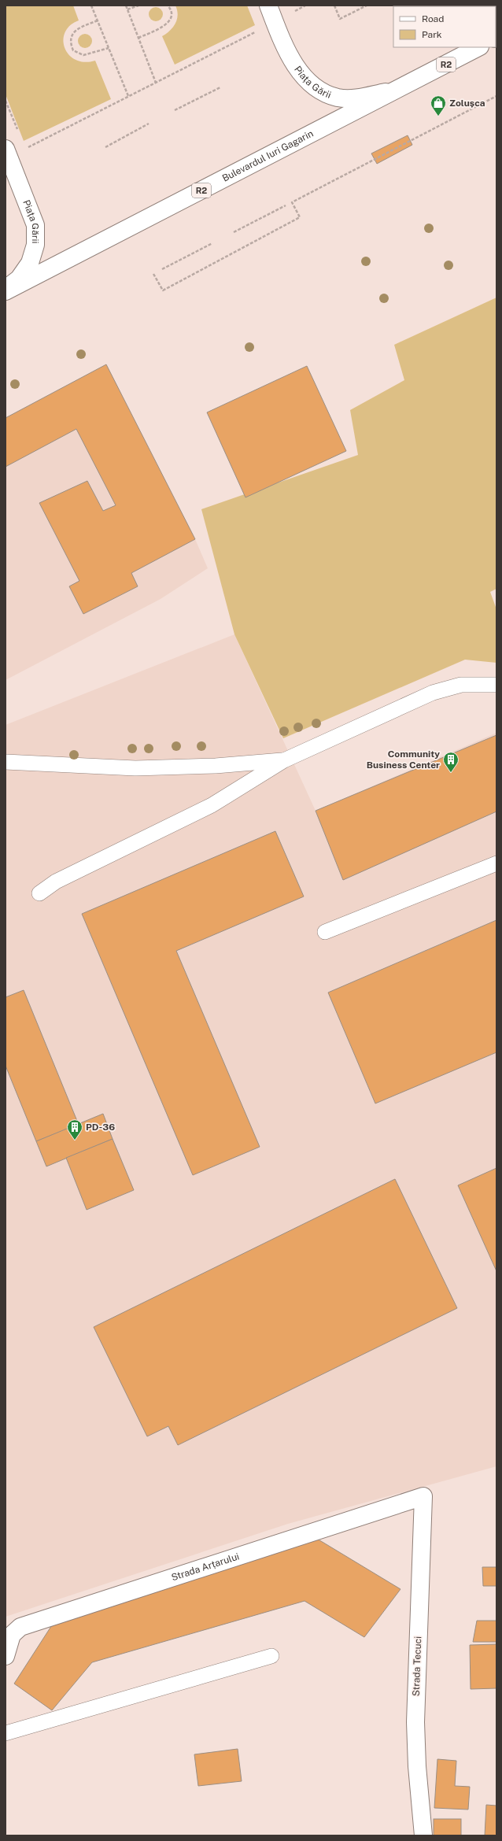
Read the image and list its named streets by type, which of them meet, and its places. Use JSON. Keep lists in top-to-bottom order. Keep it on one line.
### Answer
{"streets":{"street":["R2","Piața Gării","Bulevardul Iuri Gagarin","Strada Arțarului","Strada Tecuci"]},"crossings":[["Piața Gării","Bulevardul Iuri Gagarin"],["Strada Arțarului","Strada Tecuci"]],"places":{"shop":["Zolușca"],"building":["Community Business Center","PD-36"]},"legend":["Road","Park"]}
